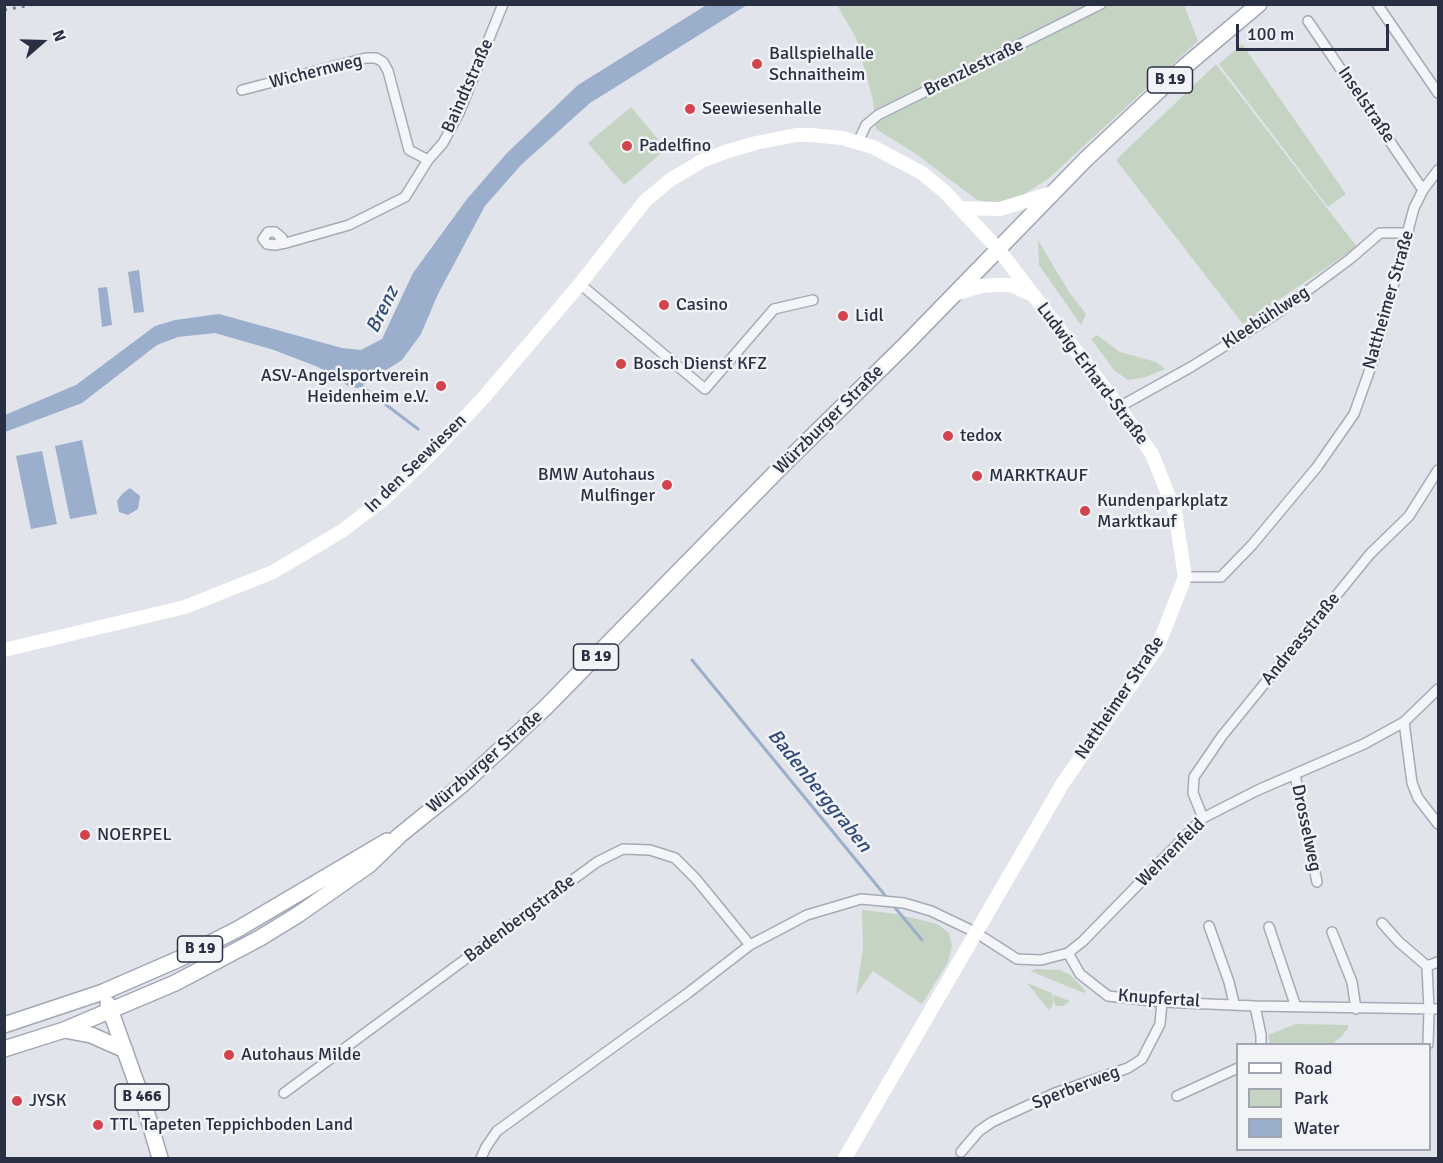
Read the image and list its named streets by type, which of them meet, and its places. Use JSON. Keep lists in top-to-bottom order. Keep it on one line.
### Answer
{"streets":{"main road":["B 19","Würzburger Straße","B 466"],"street":["Brenzlestraße","Wichernweg","Baindtstraße","Inselstraße","Nattheimer Straße","Kleebühlweg","Ludwig-Erhard-Straße","In den Seewiesen","Andreasstraße","Drosselweg","Wehrenfeld","Badenbergstraße","Knupfertal","Sperberweg"]},"crossings":[["Brenzlestraße","In den Seewiesen"],["Wichernweg","Baindtstraße"],["B 19","Würzburger Straße"],["B 19","B 466"],["Inselstraße","Nattheimer Straße"],["Nattheimer Straße","Kleebühlweg"],["Nattheimer Straße","Ludwig-Erhard-Straße"],["Nattheimer Straße","Wehrenfeld"],["Kleebühlweg","Ludwig-Erhard-Straße"],["Ludwig-Erhard-Straße","Würzburger Straße"],["Ludwig-Erhard-Straße","In den Seewiesen"],["Würzburger Straße","In den Seewiesen"],["Würzburger Straße","B 466"],["Andreasstraße","Wehrenfeld"],["Drosselweg","Wehrenfeld"],["Wehrenfeld","Knupfertal"],["Knupfertal","Sperberweg"]],"water":["Brenz","Badenberggraben"],"places":["Ballspielhalle Schnaitheim","Seewiesenhalle","Padelfino","Casino","Lidl","Bosch Dienst KFZ","ASV-Angelsportverein Heidenheim e.V.","tedox","MARKTKAUF","BMW Autohaus Mulfinger","Kundenparkplatz Marktkauf","NOERPEL","Autohaus Milde","JYSK","TTL Tapeten Teppichboden Land"],"legend":["Road","Park","Water"],"scale_bar":"100 m","north":"right"}
